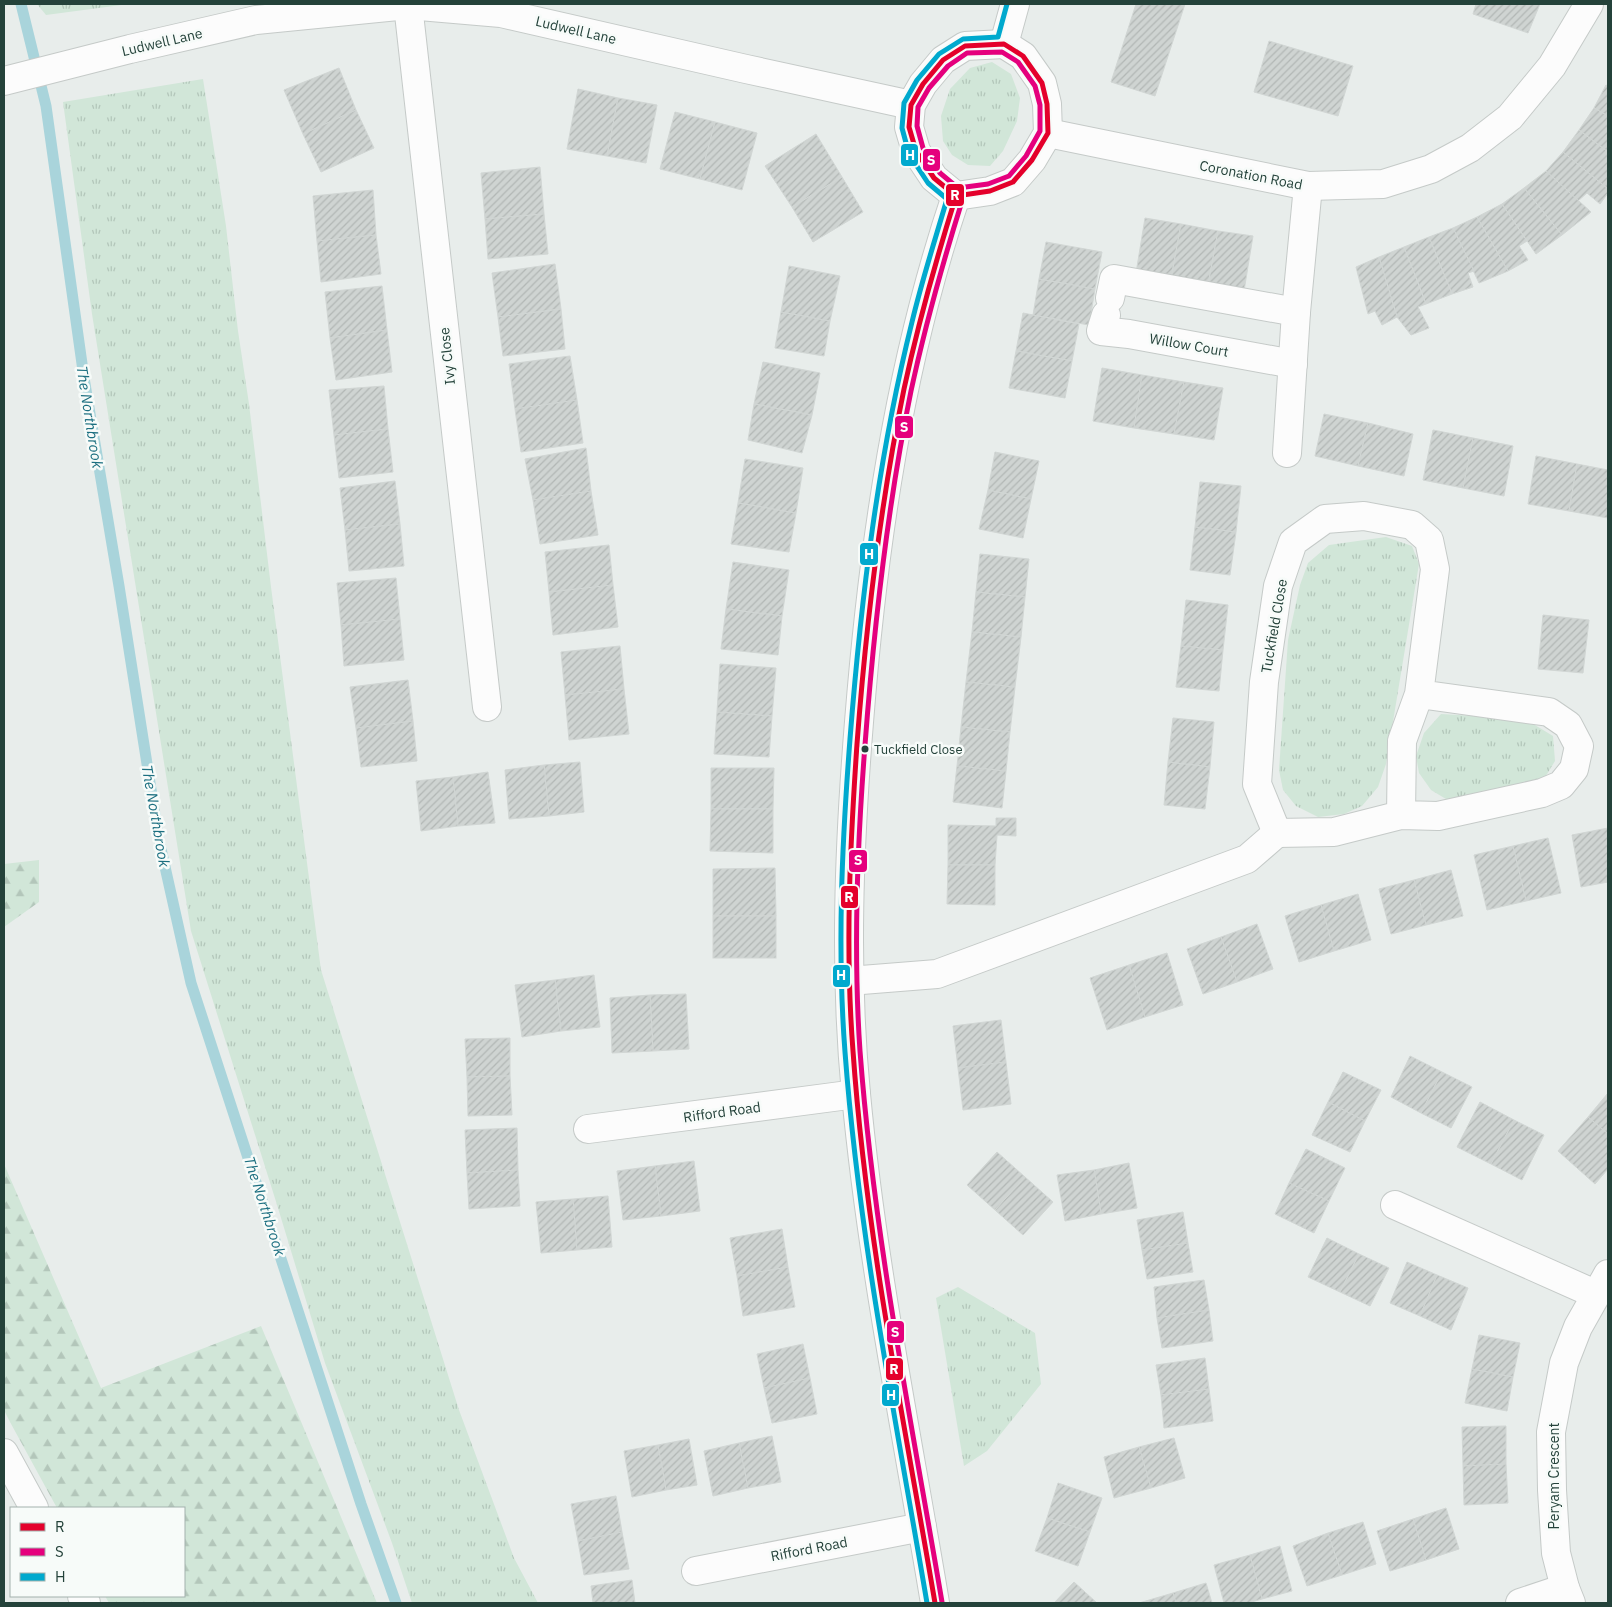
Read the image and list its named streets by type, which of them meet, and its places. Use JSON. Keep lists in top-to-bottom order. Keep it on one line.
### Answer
{"streets":{"street":["Ludwell Lane","Coronation Road","Willow Court","Ivy Close","Tuckfield Close","Rifford Road","Peryam Crescent"]},"crossings":[["Ludwell Lane","Coronation Road"],["Ludwell Lane","Ivy Close"]],"water":["The Northbrook"],"places":["Tuckfield Close"],"lines":["transit line H","transit line R","transit line S"],"legend":["R","S","H"]}
